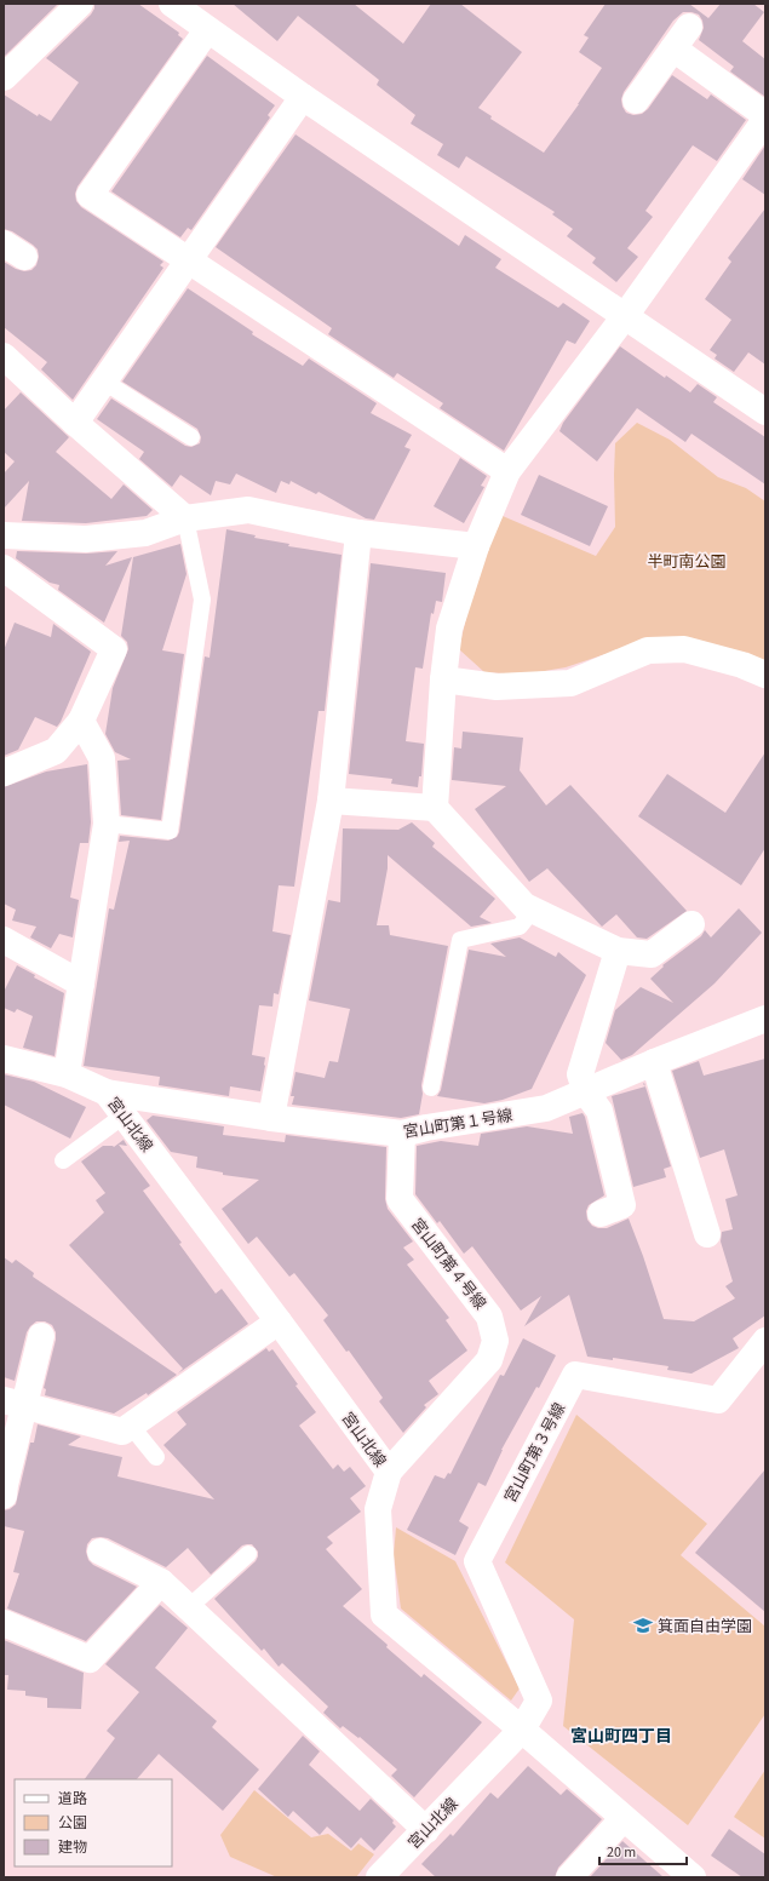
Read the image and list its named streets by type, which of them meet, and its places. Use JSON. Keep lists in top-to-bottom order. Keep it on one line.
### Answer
{"streets":{"street":["宮山町第１号線","宮山北線","宮山町第４号線","宮山町第３号線"]},"crossings":[["宮山町第１号線","宮山北線"],["宮山町第１号線","宮山町第４号線"],["宮山北線","宮山町第４号線"],["宮山北線","宮山町第３号線"]],"districts":["宮山町四丁目"],"parks":["半町南公園"],"places":{"school or university":["箕面自由学園"]},"legend":["道路","公園","建物"],"scale_bar":"20 m"}
